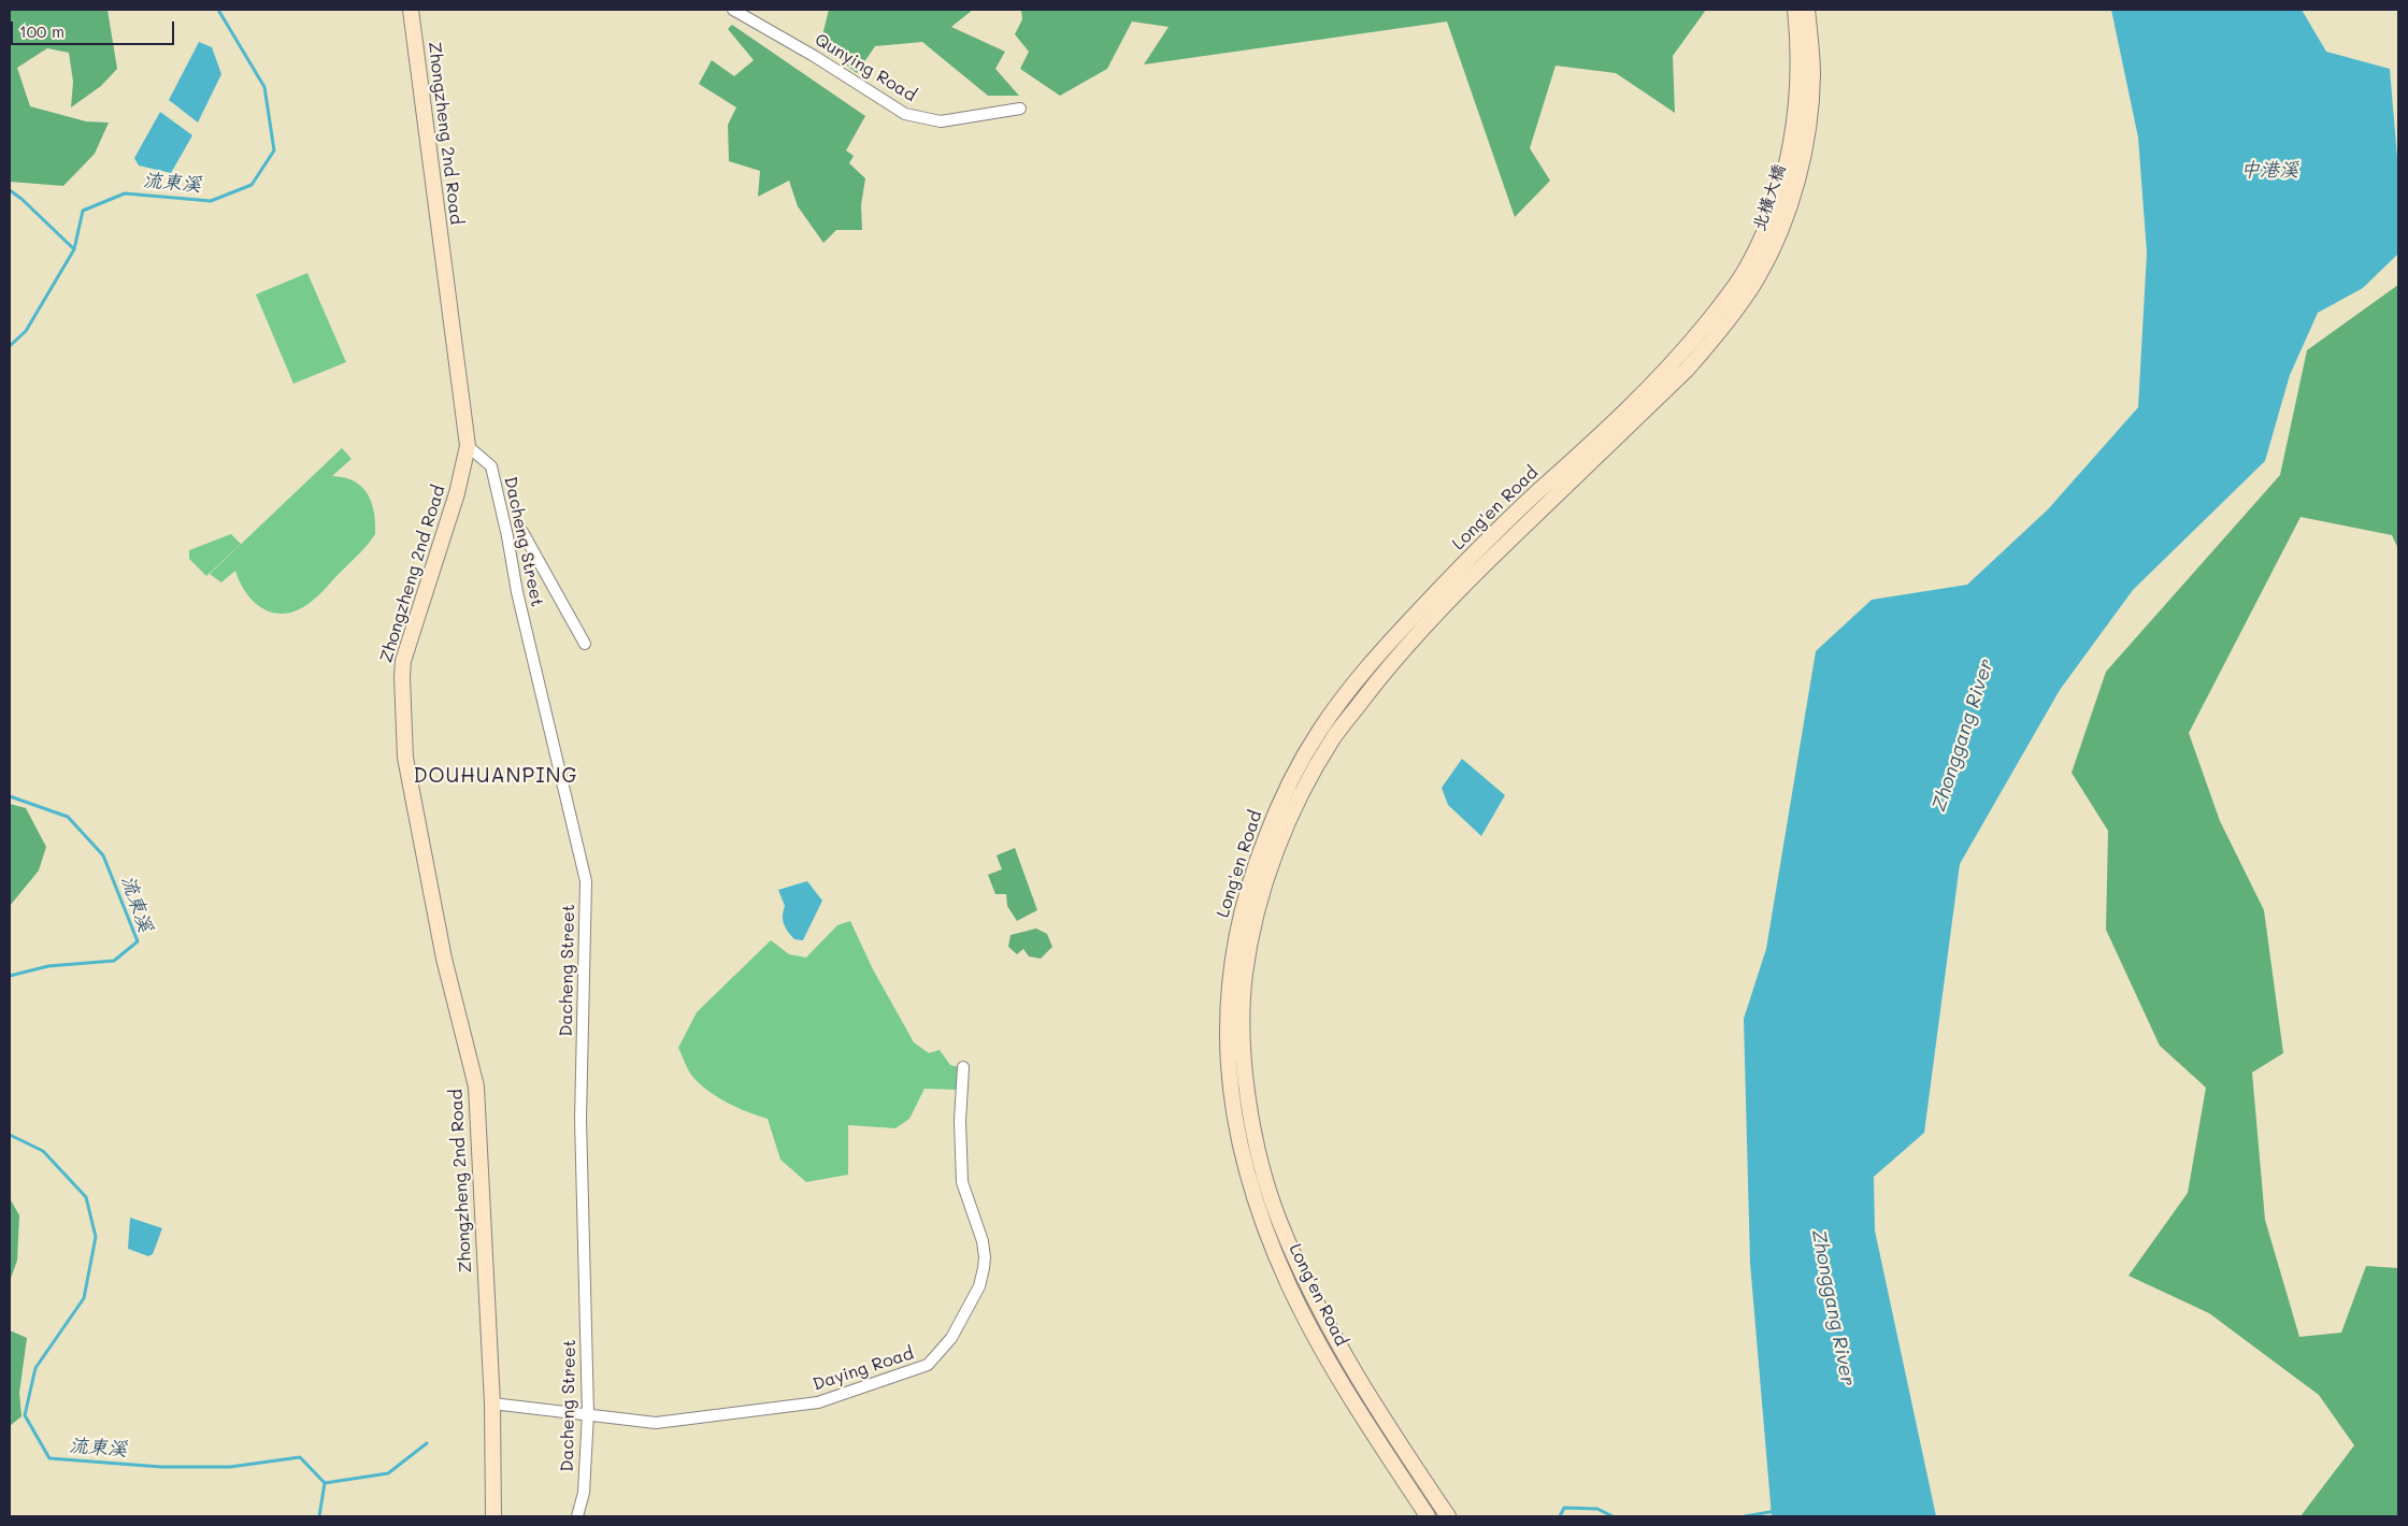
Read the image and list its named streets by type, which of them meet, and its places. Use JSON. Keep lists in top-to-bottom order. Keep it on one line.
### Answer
{"streets":{"main road":["Zhongzheng 2nd Road","北橫大橋","Long'en Road"],"street":["Qunying Road","Dacheng Street","Daying Road"]},"crossings":[["Zhongzheng 2nd Road","Dacheng Street"],["Zhongzheng 2nd Road","Daying Road"],["北橫大橋","Long'en Road"],["Dacheng Street","Daying Road"]],"districts":["DOUHUANPING"],"water":["中港溪","流東溪","Zhonggang River"],"scale_bar":"100 m"}
